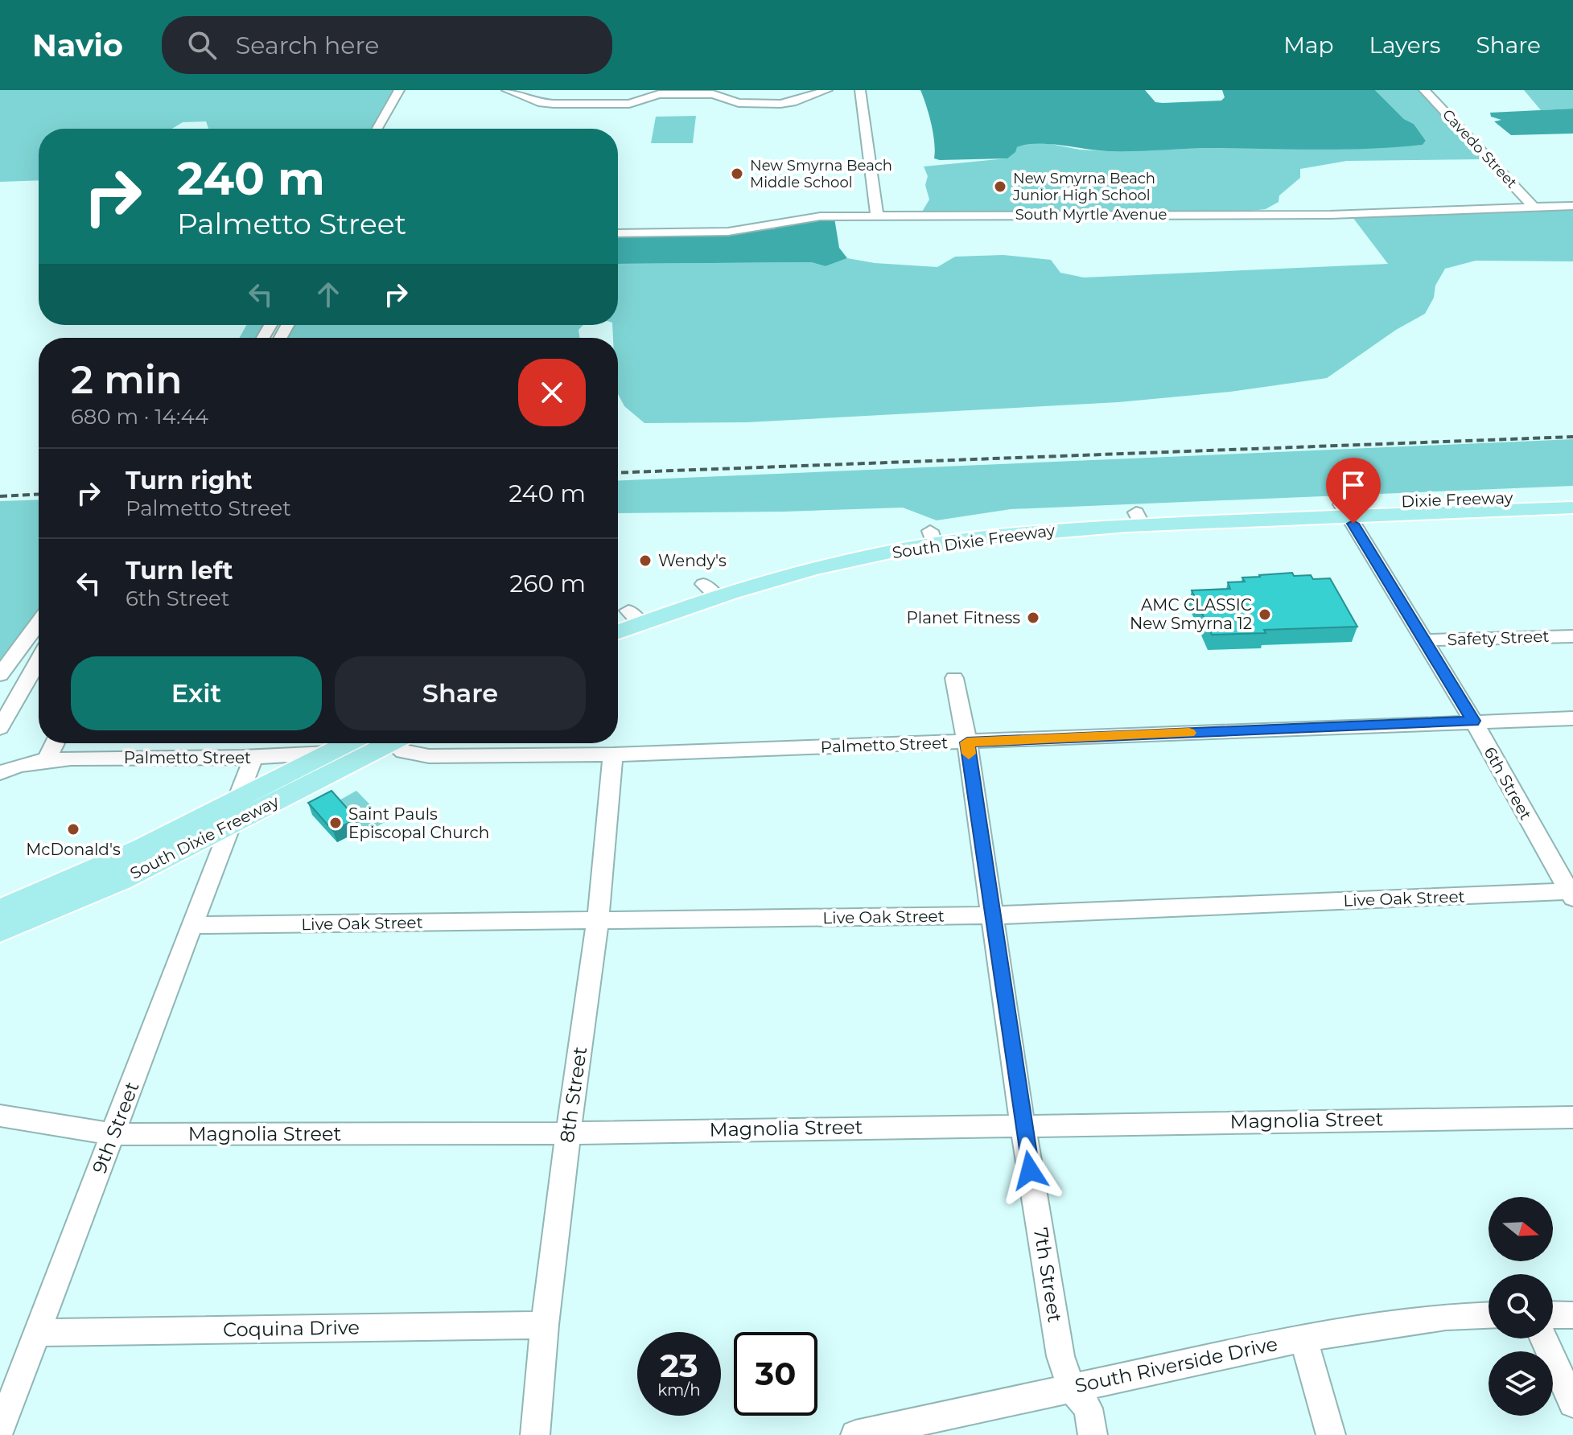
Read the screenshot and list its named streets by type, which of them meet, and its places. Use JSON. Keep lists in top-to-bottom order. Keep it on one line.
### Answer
{"streets":{"main road":["Dixie Freeway","South Dixie Freeway"],"street":["Cavedo Street","South Myrtle Avenue","Safety Street","Palmetto Street","6th Street","Live Oak Street","8th Street","Magnolia Street","9th Street","7th Street","Coquina Drive","South Riverside Drive"]},"crossings":[["Cavedo Street","South Myrtle Avenue"],["Dixie Freeway","South Dixie Freeway"],["Dixie Freeway","6th Street"],["South Dixie Freeway","Palmetto Street"],["South Dixie Freeway","6th Street"],["South Dixie Freeway","9th Street"],["Safety Street","6th Street"],["Palmetto Street","6th Street"],["Palmetto Street","8th Street"],["Palmetto Street","7th Street"],["6th Street","Live Oak Street"],["Live Oak Street","8th Street"],["Live Oak Street","9th Street"],["Live Oak Street","7th Street"],["8th Street","Magnolia Street"],["8th Street","Coquina Drive"],["Magnolia Street","9th Street"],["Magnolia Street","7th Street"],["9th Street","Coquina Drive"],["7th Street","South Riverside Drive"]],"places":["New Smyrna Beach Middle School","New Smyrna Beach Junior High School","Wendy's","AMC CLASSIC New Smyrna 12","Planet Fitness","Saint Pauls Episcopal Church","McDonald's"],"north":"right","page":{"header":"Navio","search":"Search here","nav":["Map","Layers","Share"],"turn":["240 m","Palmetto Street"],"heading":["2 min","680 m · 14:44"],"list":[{"name":"Turn right","note":"Palmetto Street","value":"240 m"},{"name":"Turn left","note":"6th Street","value":"260 m"}],"buttons":["Exit","Share"],"speed":"23 km/h","limit":"30"}}
